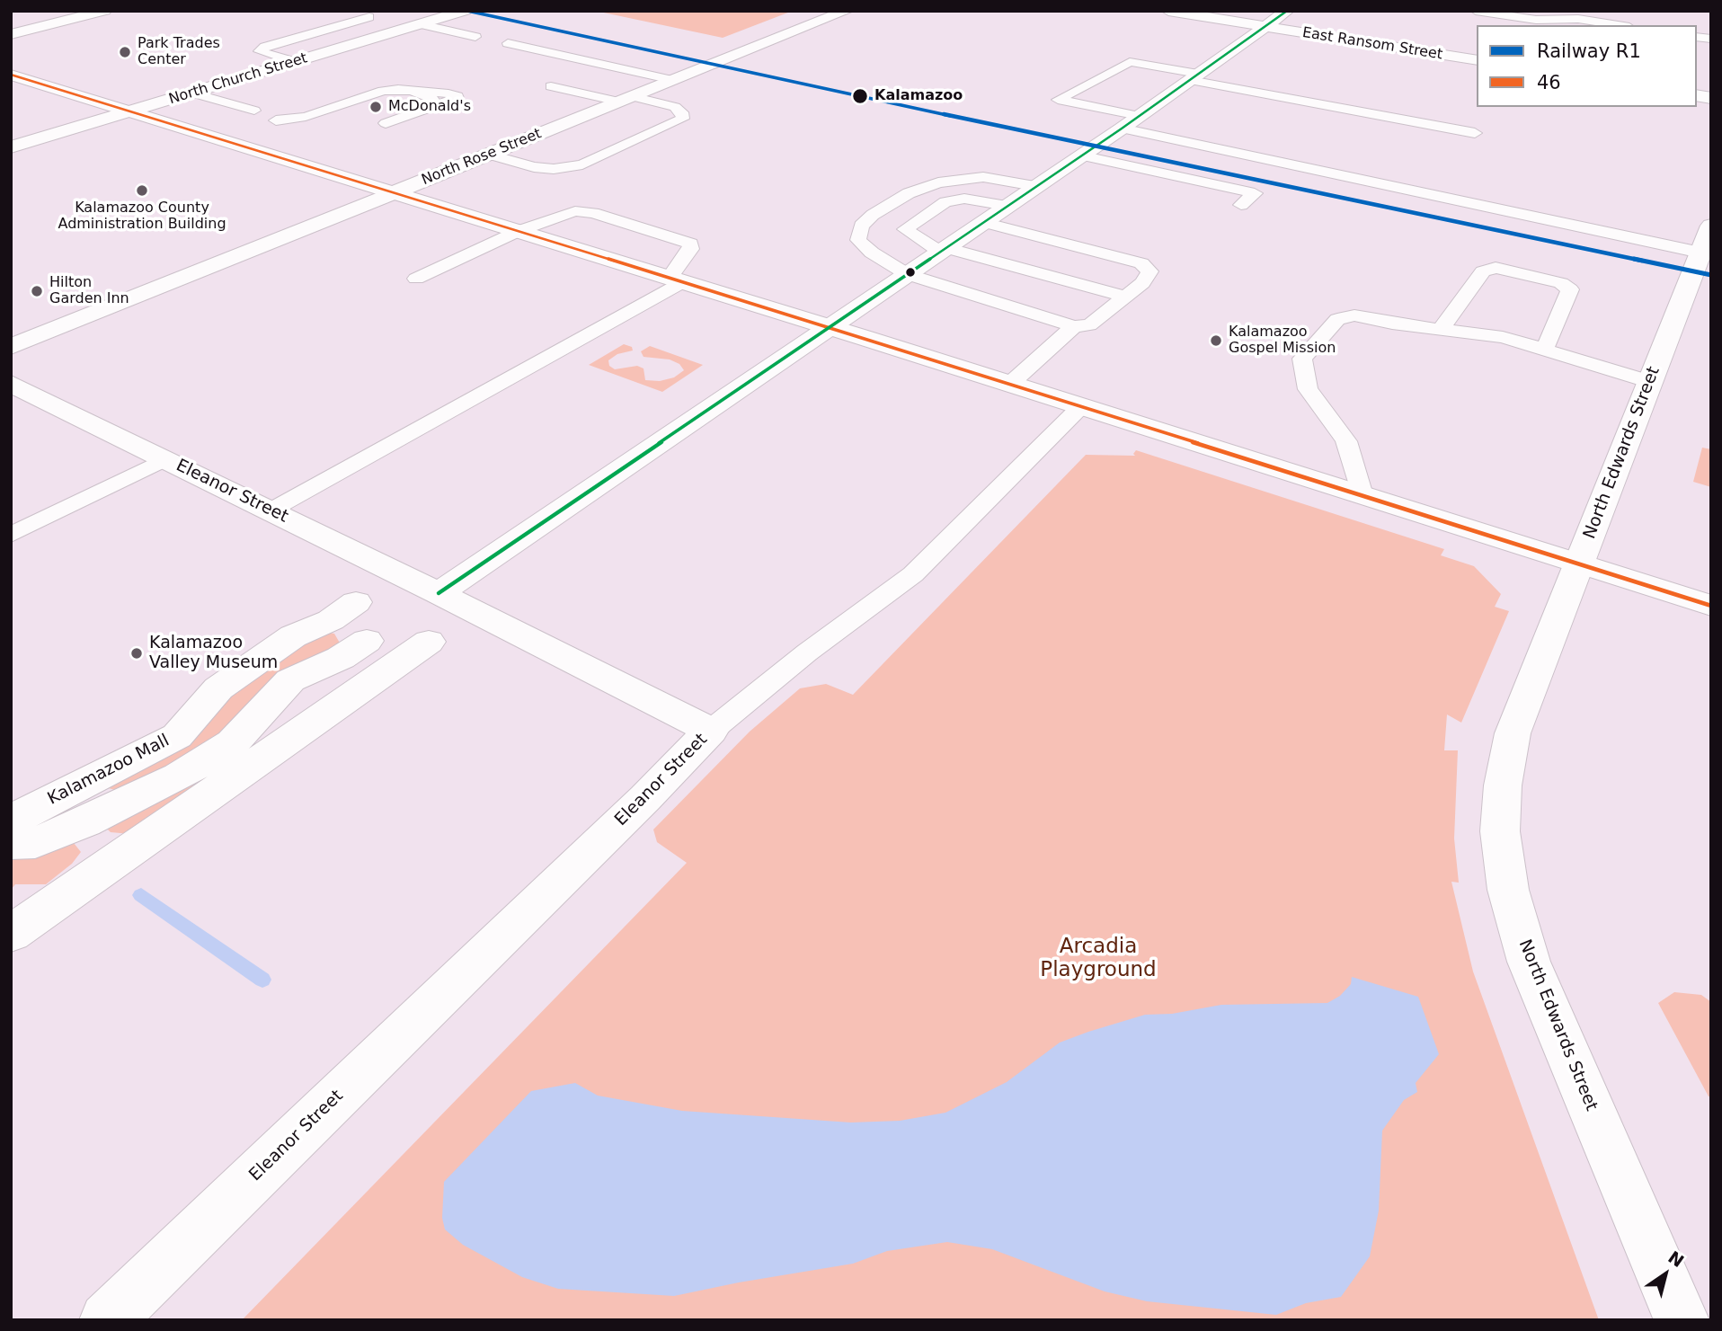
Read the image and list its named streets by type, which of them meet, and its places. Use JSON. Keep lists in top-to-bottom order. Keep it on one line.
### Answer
{"streets":{"street":["East Ransom Street","North Church Street","North Rose Street","North Edwards Street","Eleanor Street","Kalamazoo Mall"]},"parks":["Arcadia Playground"],"places":["Park Trades Center","Kalamazoo","McDonald's","Kalamazoo County Administration Building","Hilton Garden Inn","Kalamazoo Gospel Mission","Kalamazoo Valley Museum"],"lines":["rail line R1","transit line 46"],"legend":["Railway R1","46"],"north":"top right"}
